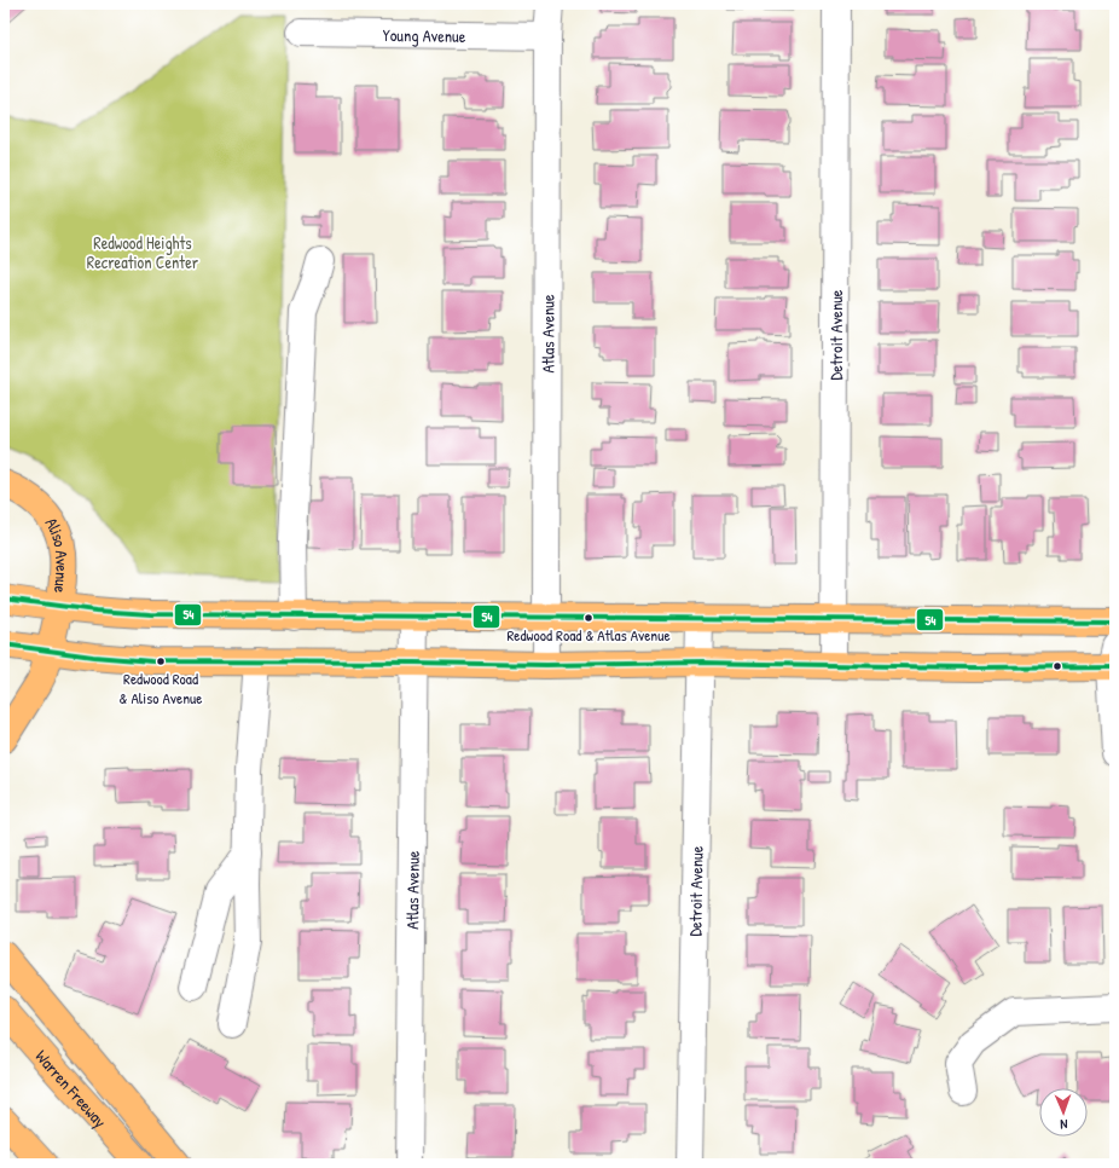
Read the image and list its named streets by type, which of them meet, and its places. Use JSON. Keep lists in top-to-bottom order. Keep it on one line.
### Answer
{"streets":{"main road":["Aliso Avenue","Warren Freeway"],"street":["Young Avenue","Atlas Avenue","Detroit Avenue"]},"crossings":[["Young Avenue","Atlas Avenue"]],"parks":["Redwood Heights Recreation Center"],"places":["Redwood Road & Atlas Avenue","Redwood Road & Aliso Avenue"],"lines":["transit line 54"],"north":"bottom"}
